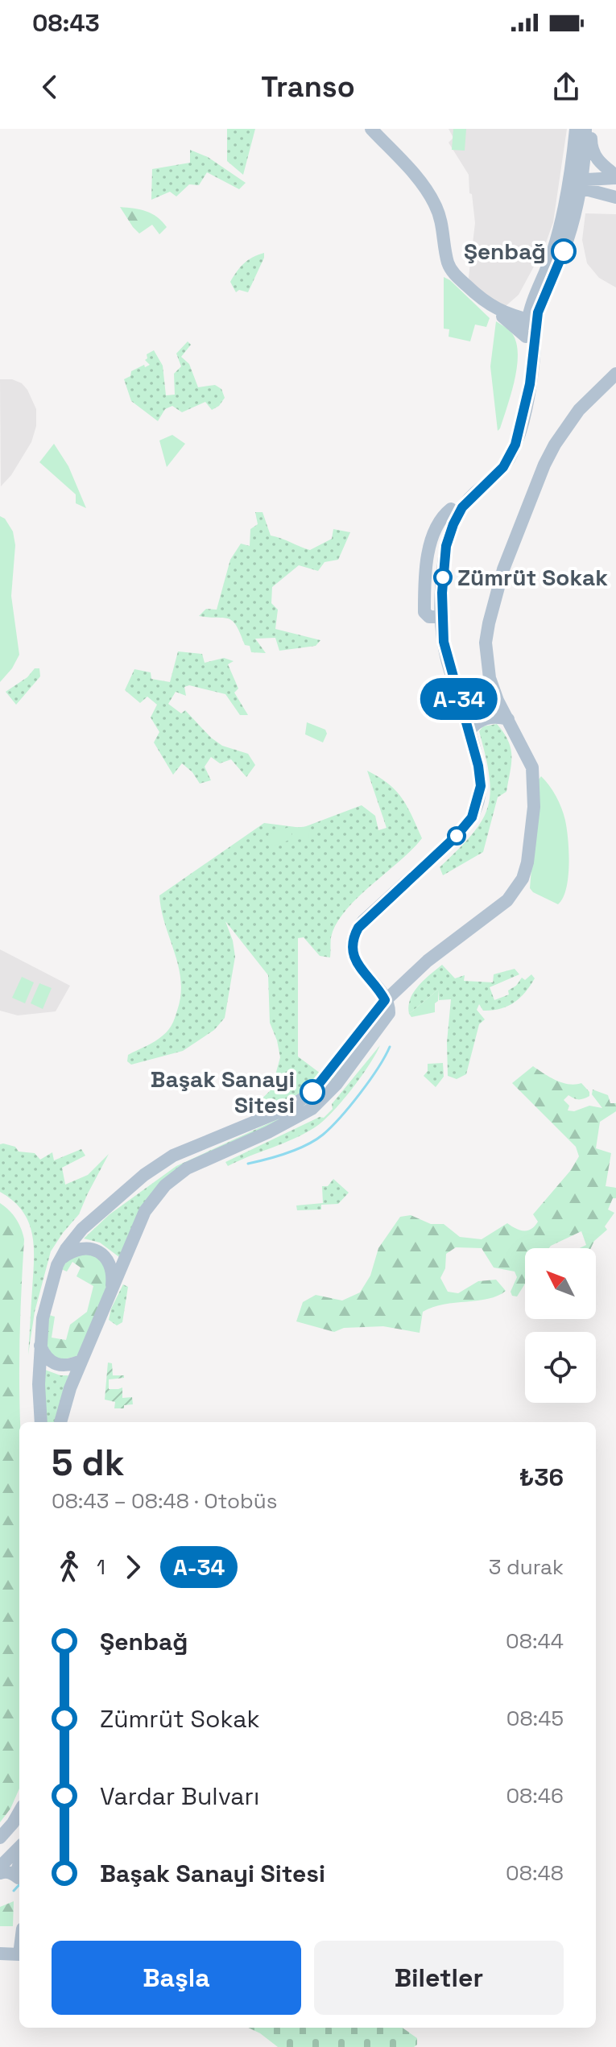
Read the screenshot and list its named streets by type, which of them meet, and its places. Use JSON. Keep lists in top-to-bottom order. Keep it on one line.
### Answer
{"places":["Şenbağ","Zümrüt Sokak","Başak Sanayi Sitesi"],"lines":["bus line A-34"],"north":"top left","page":{"status":"08:43","header":"Transo","on_map":"A-34","heading":["5 dk","08:43 – 08:48 · Otobüs","₺36"],"legs":["1","A-34","3 durak"],"list":[{"name":"Şenbağ","value":"08:44"},{"name":"Zümrüt Sokak","value":"08:45"},{"name":"Vardar Bulvarı","value":"08:46"},{"name":"Başak Sanayi Sitesi","value":"08:48"}],"buttons":["Başla","Biletler"]}}
